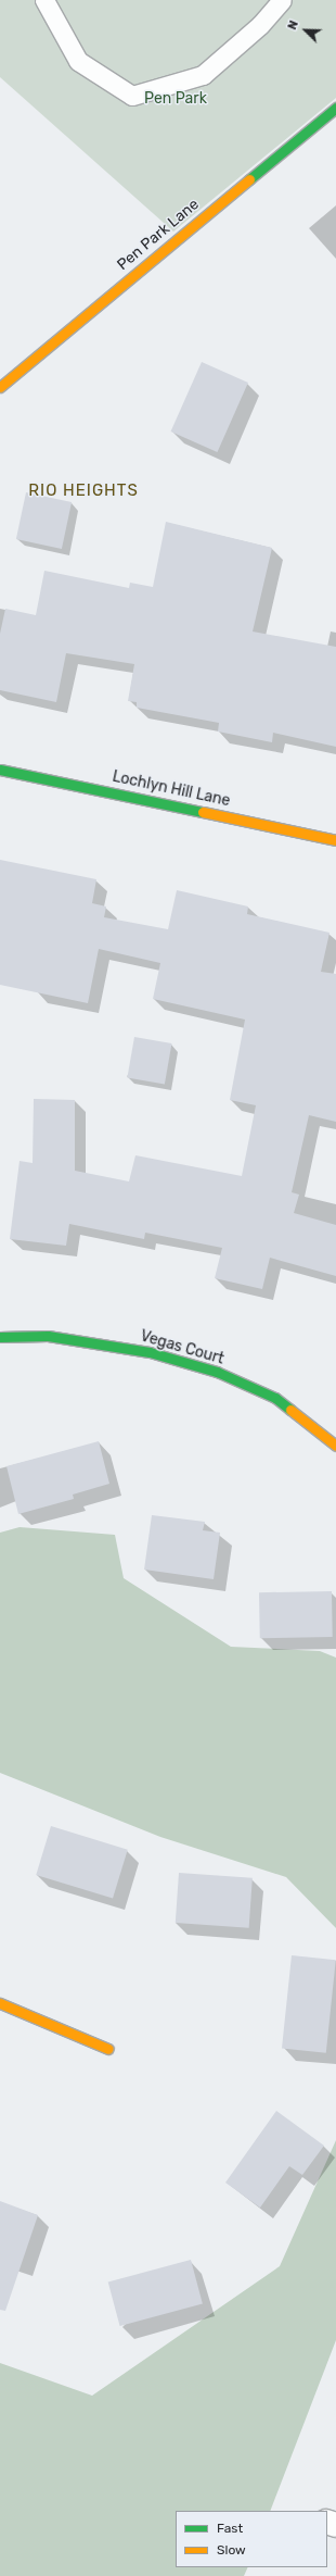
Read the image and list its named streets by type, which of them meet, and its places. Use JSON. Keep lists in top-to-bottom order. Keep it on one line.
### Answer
{"streets":{"street":["Pen Park Lane","Lochlyn Hill Lane","Vegas Court"]},"districts":["RIO HEIGHTS"],"parks":["Pen Park"],"legend":["Fast","Slow"],"north":"top left"}
